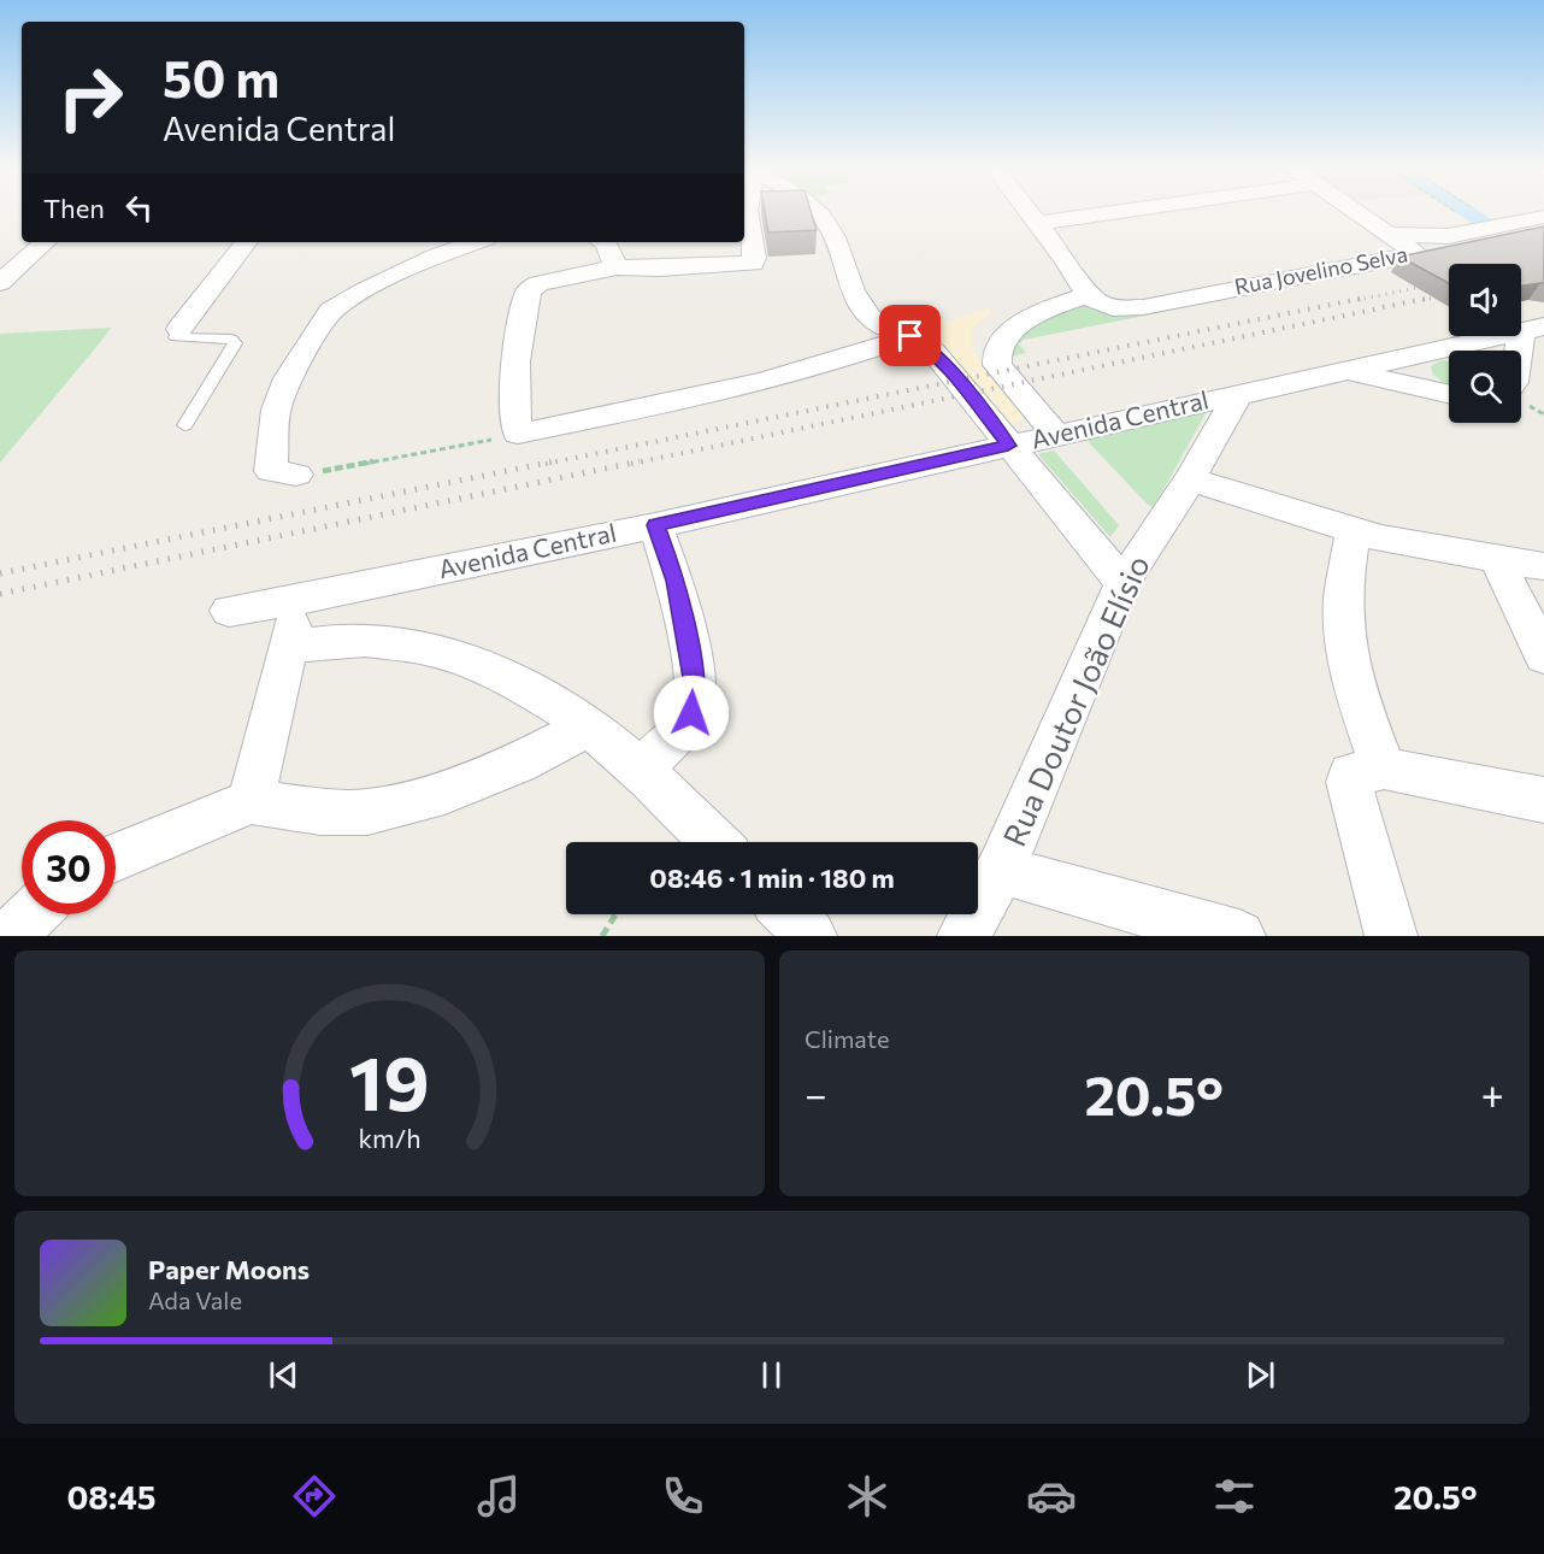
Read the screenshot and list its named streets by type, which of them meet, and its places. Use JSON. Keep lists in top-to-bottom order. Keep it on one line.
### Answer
{"streets":{"street":["Rua Jovelino Selva","Avenida Central","Rua Doutor João Elísio"]},"crossings":[["Avenida Central","Rua Doutor João Elísio"]],"page":{"turn":["50 m","Avenida Central"],"then":"Then","limit":"30","trip":"08:46 · 1 min · 180 m","tile":"Climate","heat":["−","20.5°","+"],"song":["Paper Moons","Ada Vale"],"tabs":["08:45","20.5°"],"gauge":["19","km/h"]}}
